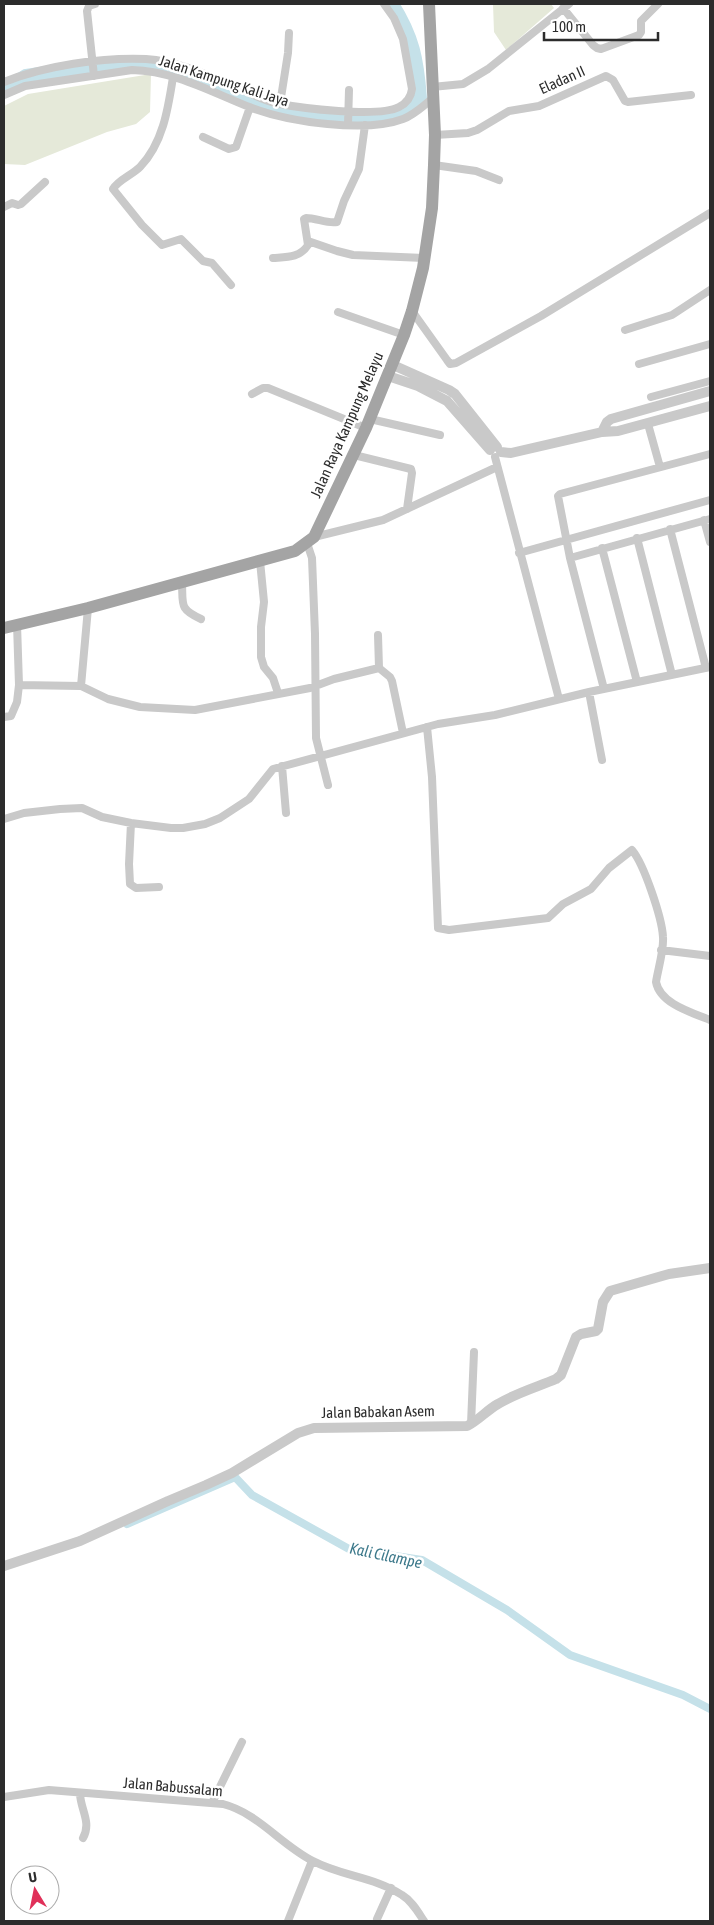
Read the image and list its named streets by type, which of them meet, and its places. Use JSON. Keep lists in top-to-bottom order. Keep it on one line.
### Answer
{"streets":{"main road":["Jalan Raya Kampung Melayu"],"street":["Eladan II","Jalan Kampung Kali Jaya","Jalan Babakan Asem","Jalan Babussalam"]},"crossings":[["Eladan II","Jalan Raya Kampung Melayu"],["Jalan Kampung Kali Jaya","Jalan Raya Kampung Melayu"]],"water":["Kali Cilampe"],"scale_bar":"100 m","north":"top"}
